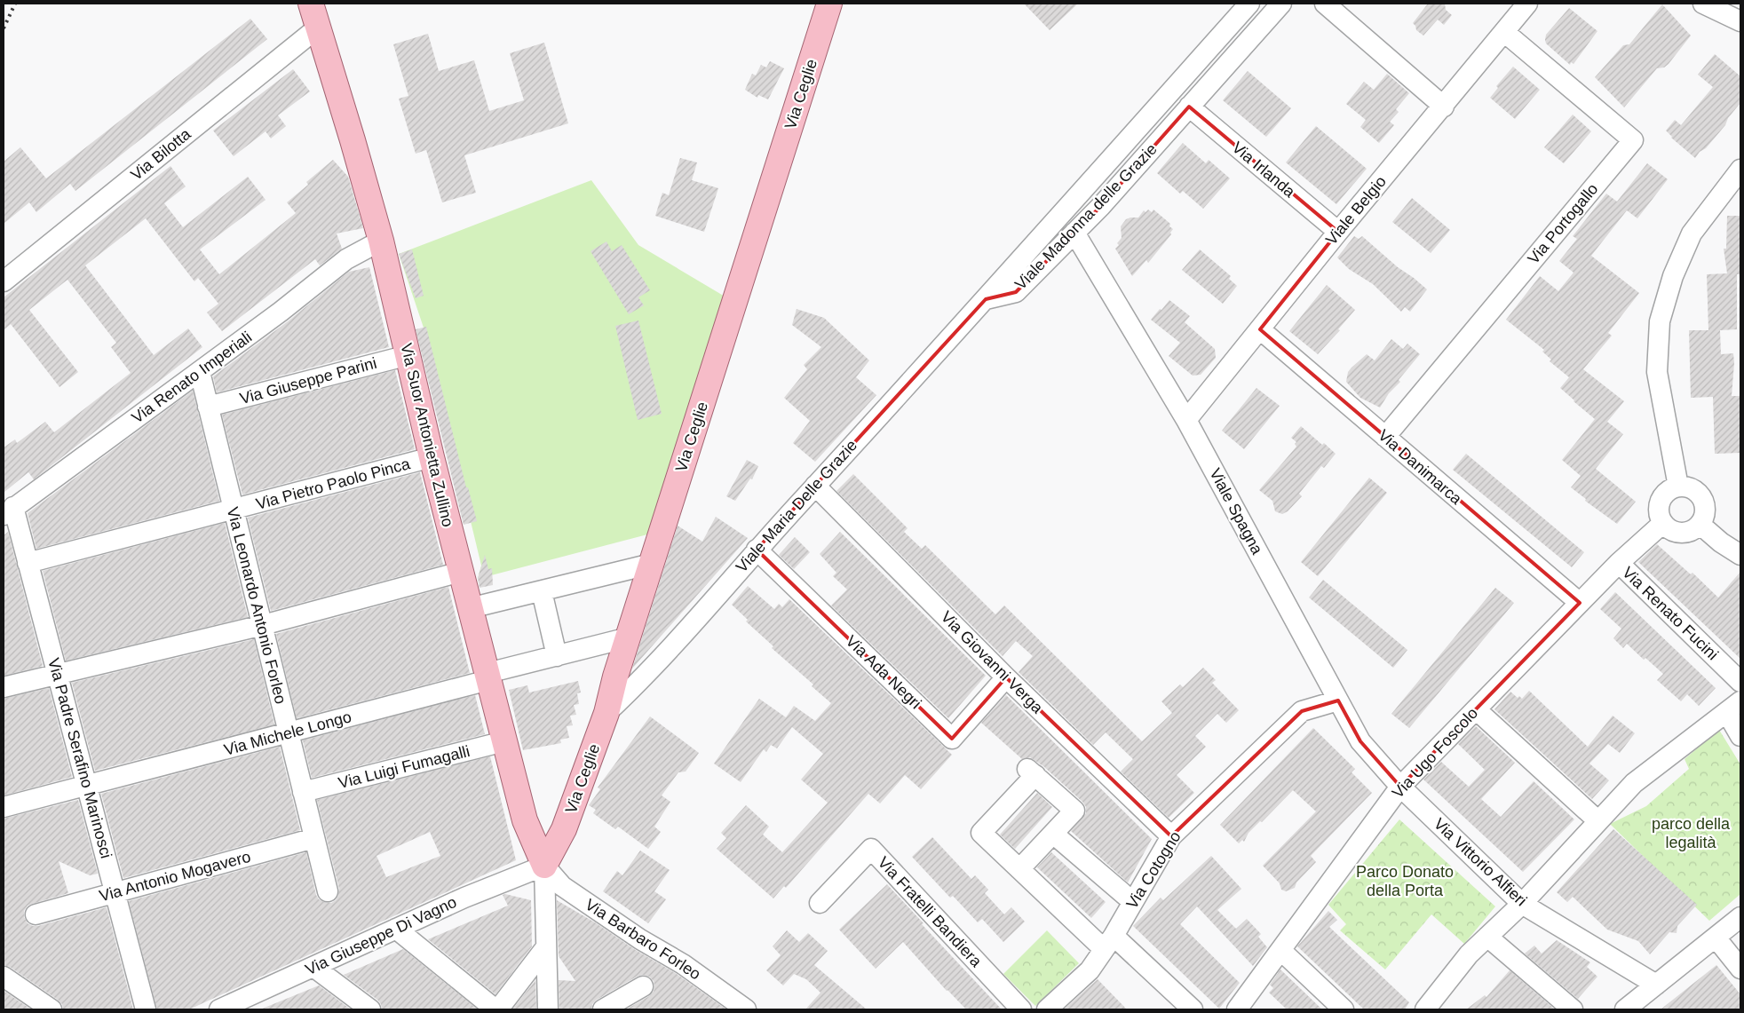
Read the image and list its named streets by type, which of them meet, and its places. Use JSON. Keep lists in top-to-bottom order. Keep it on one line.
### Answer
{"streets":{"main road":["Via Ceglie","Via Suor Antonietta Zullino"],"street":["Via Bilotta","Via Irlanda","Viale Belgio","Viale Madonna delle Grazie","Via Portogallo","Via Renato Imperiali","Via Giuseppe Parini","Via Danimarca","Via Pietro Paolo Pinca","Viale Maria Delle Grazie","Viale Spagna","Via Leonardo Antonio Forleo","Via Renato Fucini","Via Giovanni Verga","Via Ada Negri","Via Michele Longo","Via Ugo Foscolo","Via Padre Serafino Marinosci","Via Luigi Fumagalli","Via Vittorio Alfieri","Via Cotogno","Via Antonio Mogavero","Via Fratelli Bandiera","Via Giuseppe Di Vagno","Via Barbaro Forleo"]},"crossings":[["Via Ceglie","Via Suor Antonietta Zullino"],["Via Ceglie","Viale Maria Delle Grazie"],["Via Ceglie","Via Michele Longo"],["Via Ceglie","Via Giuseppe Di Vagno"],["Via Ceglie","Via Barbaro Forleo"],["Via Bilotta","Via Suor Antonietta Zullino"],["Via Irlanda","Viale Belgio"],["Via Irlanda","Viale Madonna delle Grazie"],["Viale Belgio","Via Portogallo"],["Viale Belgio","Via Danimarca"],["Viale Belgio","Viale Spagna"],["Viale Madonna delle Grazie","Viale Maria Delle Grazie"],["Viale Madonna delle Grazie","Viale Spagna"],["Via Portogallo","Via Danimarca"],["Via Renato Imperiali","Via Suor Antonietta Zullino"],["Via Renato Imperiali","Via Leonardo Antonio Forleo"],["Via Renato Imperiali","Via Padre Serafino Marinosci"],["Via Giuseppe Parini","Via Suor Antonietta Zullino"],["Via Giuseppe Parini","Via Leonardo Antonio Forleo"],["Via Suor Antonietta Zullino","Via Pietro Paolo Pinca"],["Via Suor Antonietta Zullino","Via Michele Longo"],["Via Suor Antonietta Zullino","Via Luigi Fumagalli"],["Via Suor Antonietta Zullino","Via Giuseppe Di Vagno"],["Via Suor Antonietta Zullino","Via Barbaro Forleo"],["Via Danimarca","Via Ugo Foscolo"],["Via Pietro Paolo Pinca","Via Leonardo Antonio Forleo"],["Via Pietro Paolo Pinca","Via Padre Serafino Marinosci"],["Viale Maria Delle Grazie","Via Giovanni Verga"],["Viale Maria Delle Grazie","Via Ada Negri"],["Viale Spagna","Via Ugo Foscolo"],["Viale Spagna","Via Vittorio Alfieri"],["Viale Spagna","Via Cotogno"],["Via Leonardo Antonio Forleo","Via Michele Longo"],["Via Leonardo Antonio Forleo","Via Luigi Fumagalli"],["Via Leonardo Antonio Forleo","Via Antonio Mogavero"],["Via Renato Fucini","Via Ugo Foscolo"],["Via Giovanni Verga","Via Ada Negri"],["Via Giovanni Verga","Via Cotogno"],["Via Michele Longo","Via Padre Serafino Marinosci"],["Via Ugo Foscolo","Via Vittorio Alfieri"],["Via Padre Serafino Marinosci","Via Antonio Mogavero"],["Via Giuseppe Di Vagno","Via Barbaro Forleo"]],"parks":["parco della legalità","Parco Donato della Porta"]}
